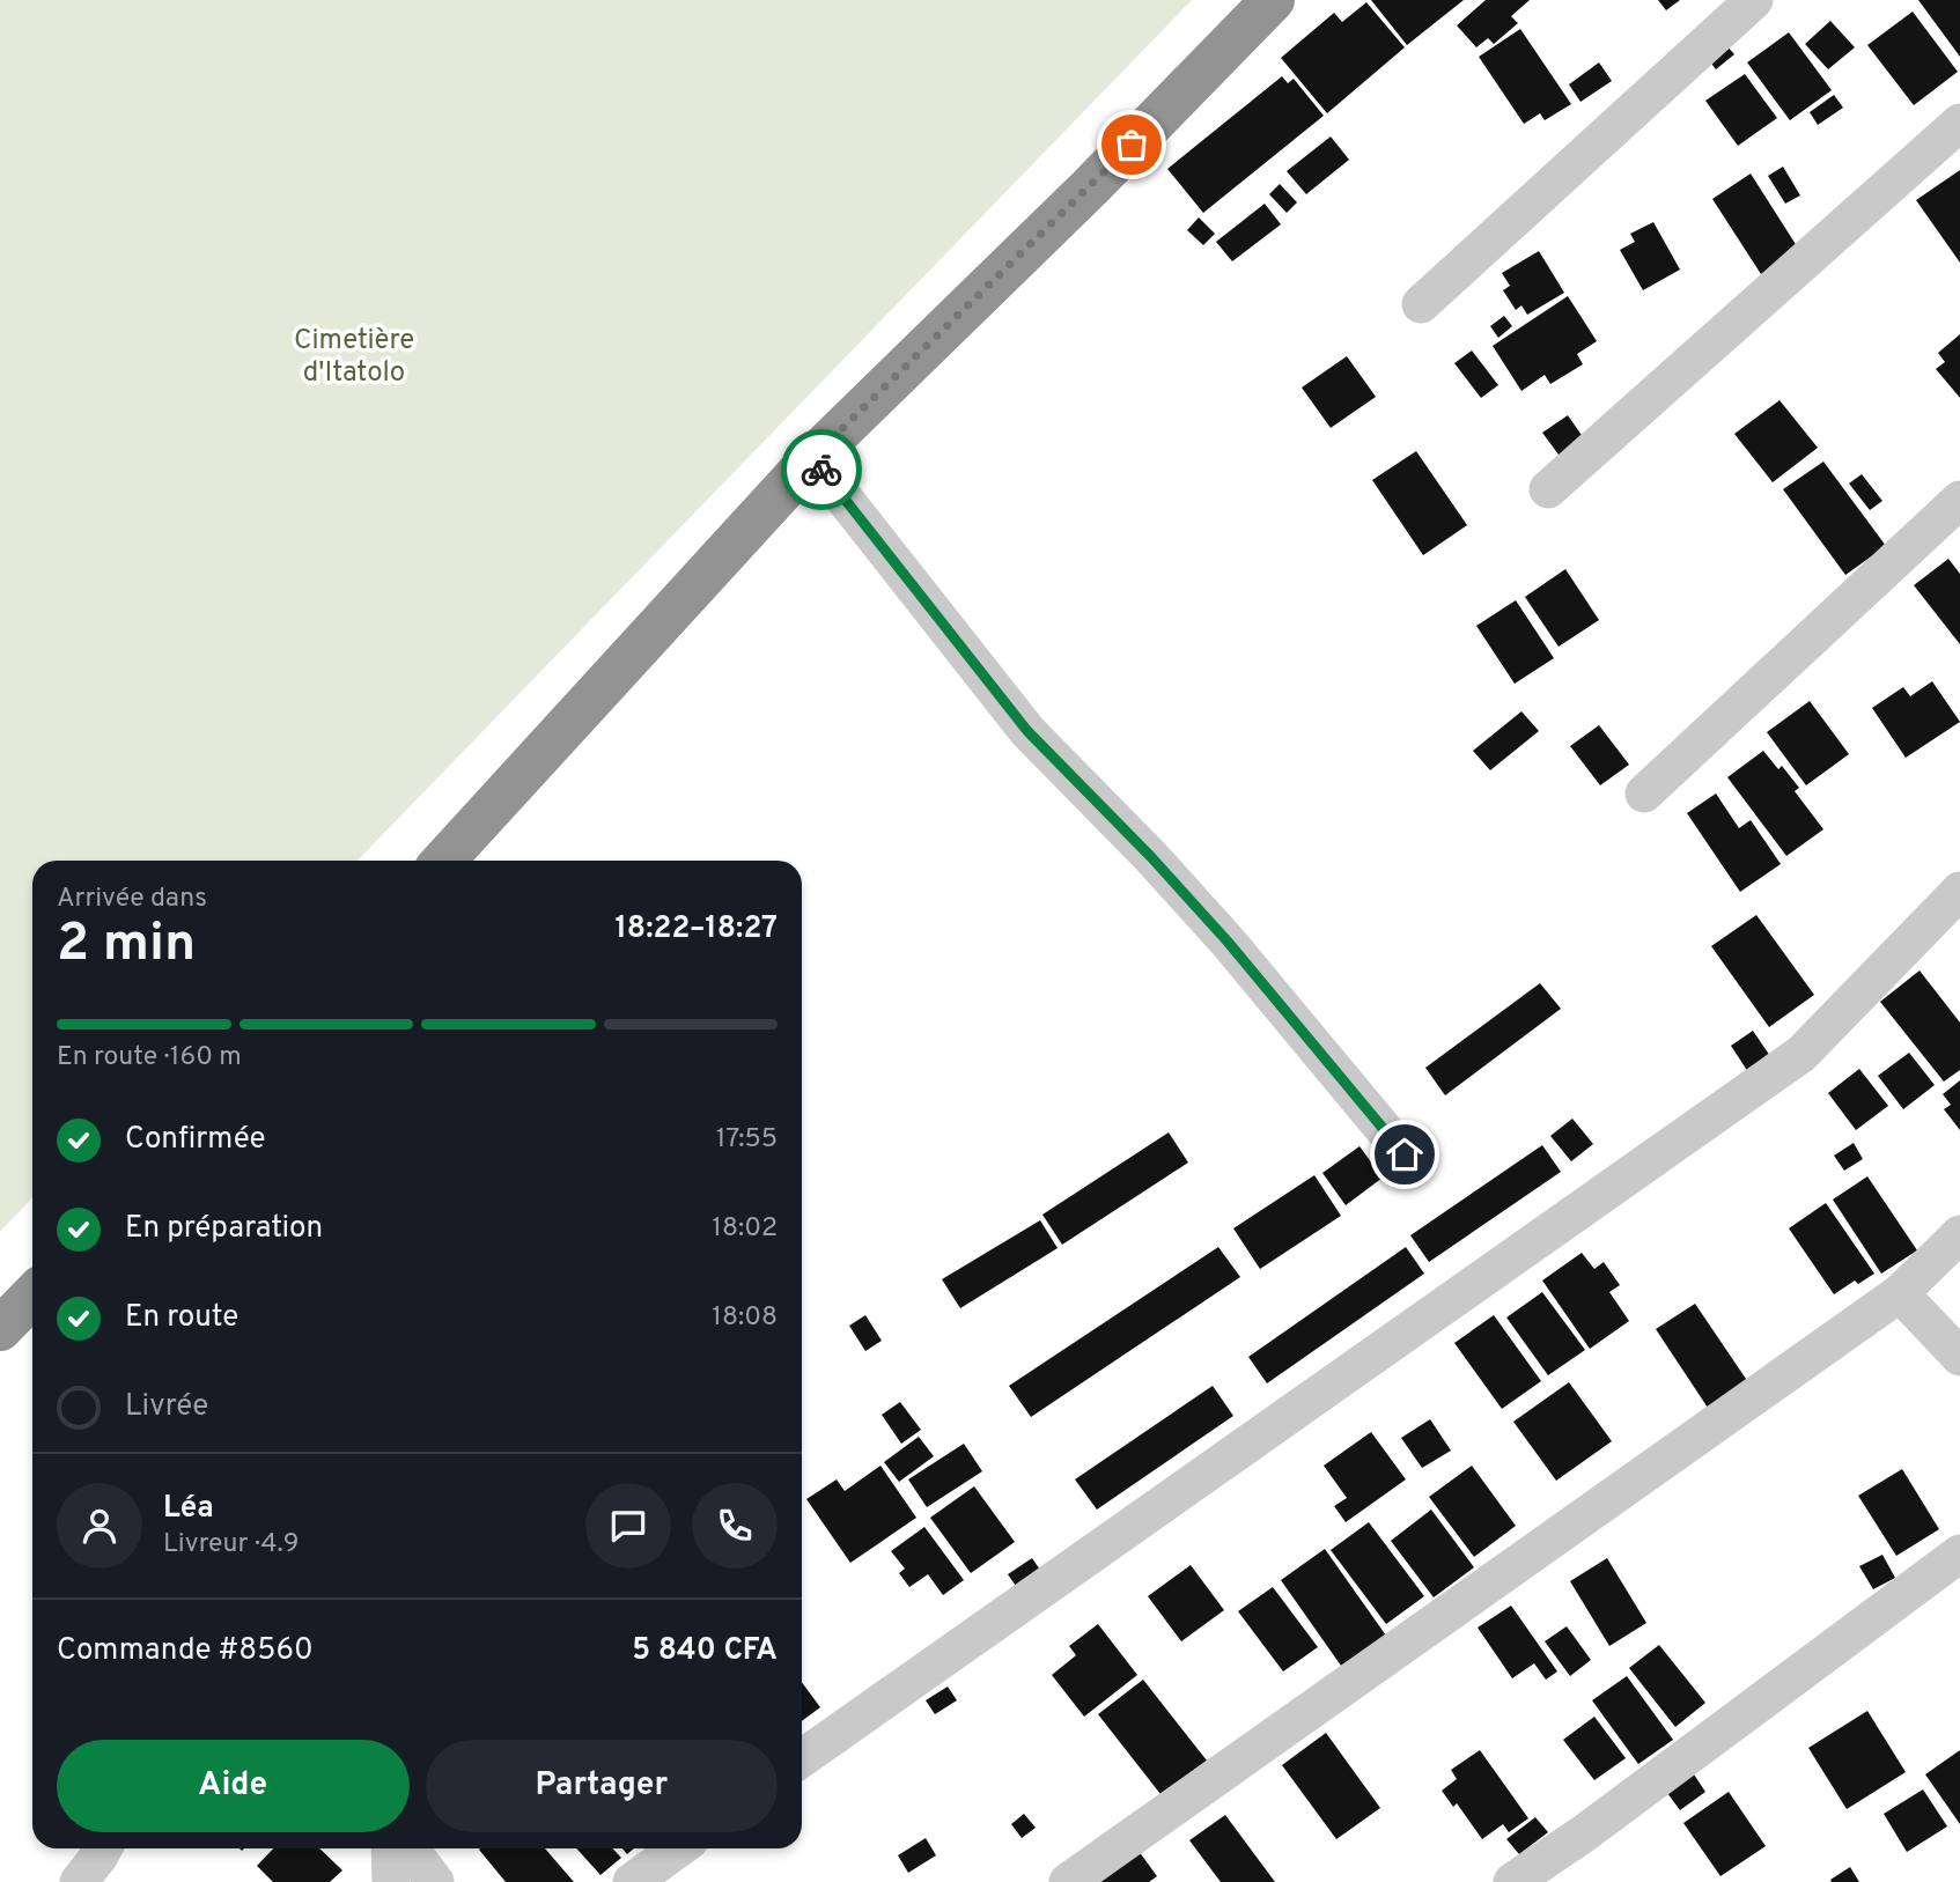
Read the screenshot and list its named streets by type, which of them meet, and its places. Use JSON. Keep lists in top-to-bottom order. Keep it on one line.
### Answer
{"parks":["Cimetière d'Itatolo"],"page":{"heading":["2 min","Arrivée dans","18:22–18:27"],"panel":["Léa","Livreur · 4.9","Commande #8560","5 840 CFA"],"bar":"En route · 160 m","list":[["Confirmée","17:55"],["En préparation","18:02"],["En route","18:08"],"Livrée"],"buttons":["Aide","Partager"]}}
